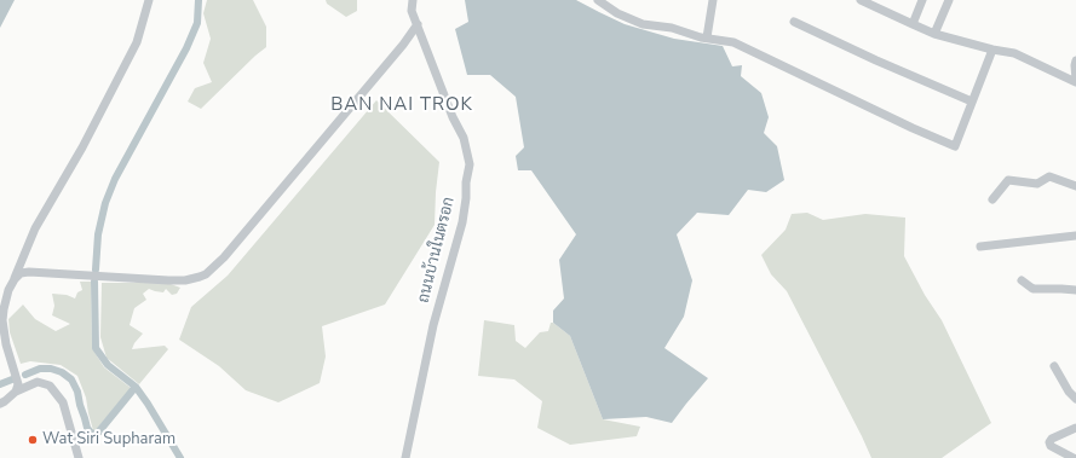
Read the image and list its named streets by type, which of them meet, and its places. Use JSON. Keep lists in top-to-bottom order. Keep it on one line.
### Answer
{"streets":{"street":["ถนนบ้านในตรอก"]},"districts":["BAN NAI TROK"],"places":["Wat Siri Supharam"]}
